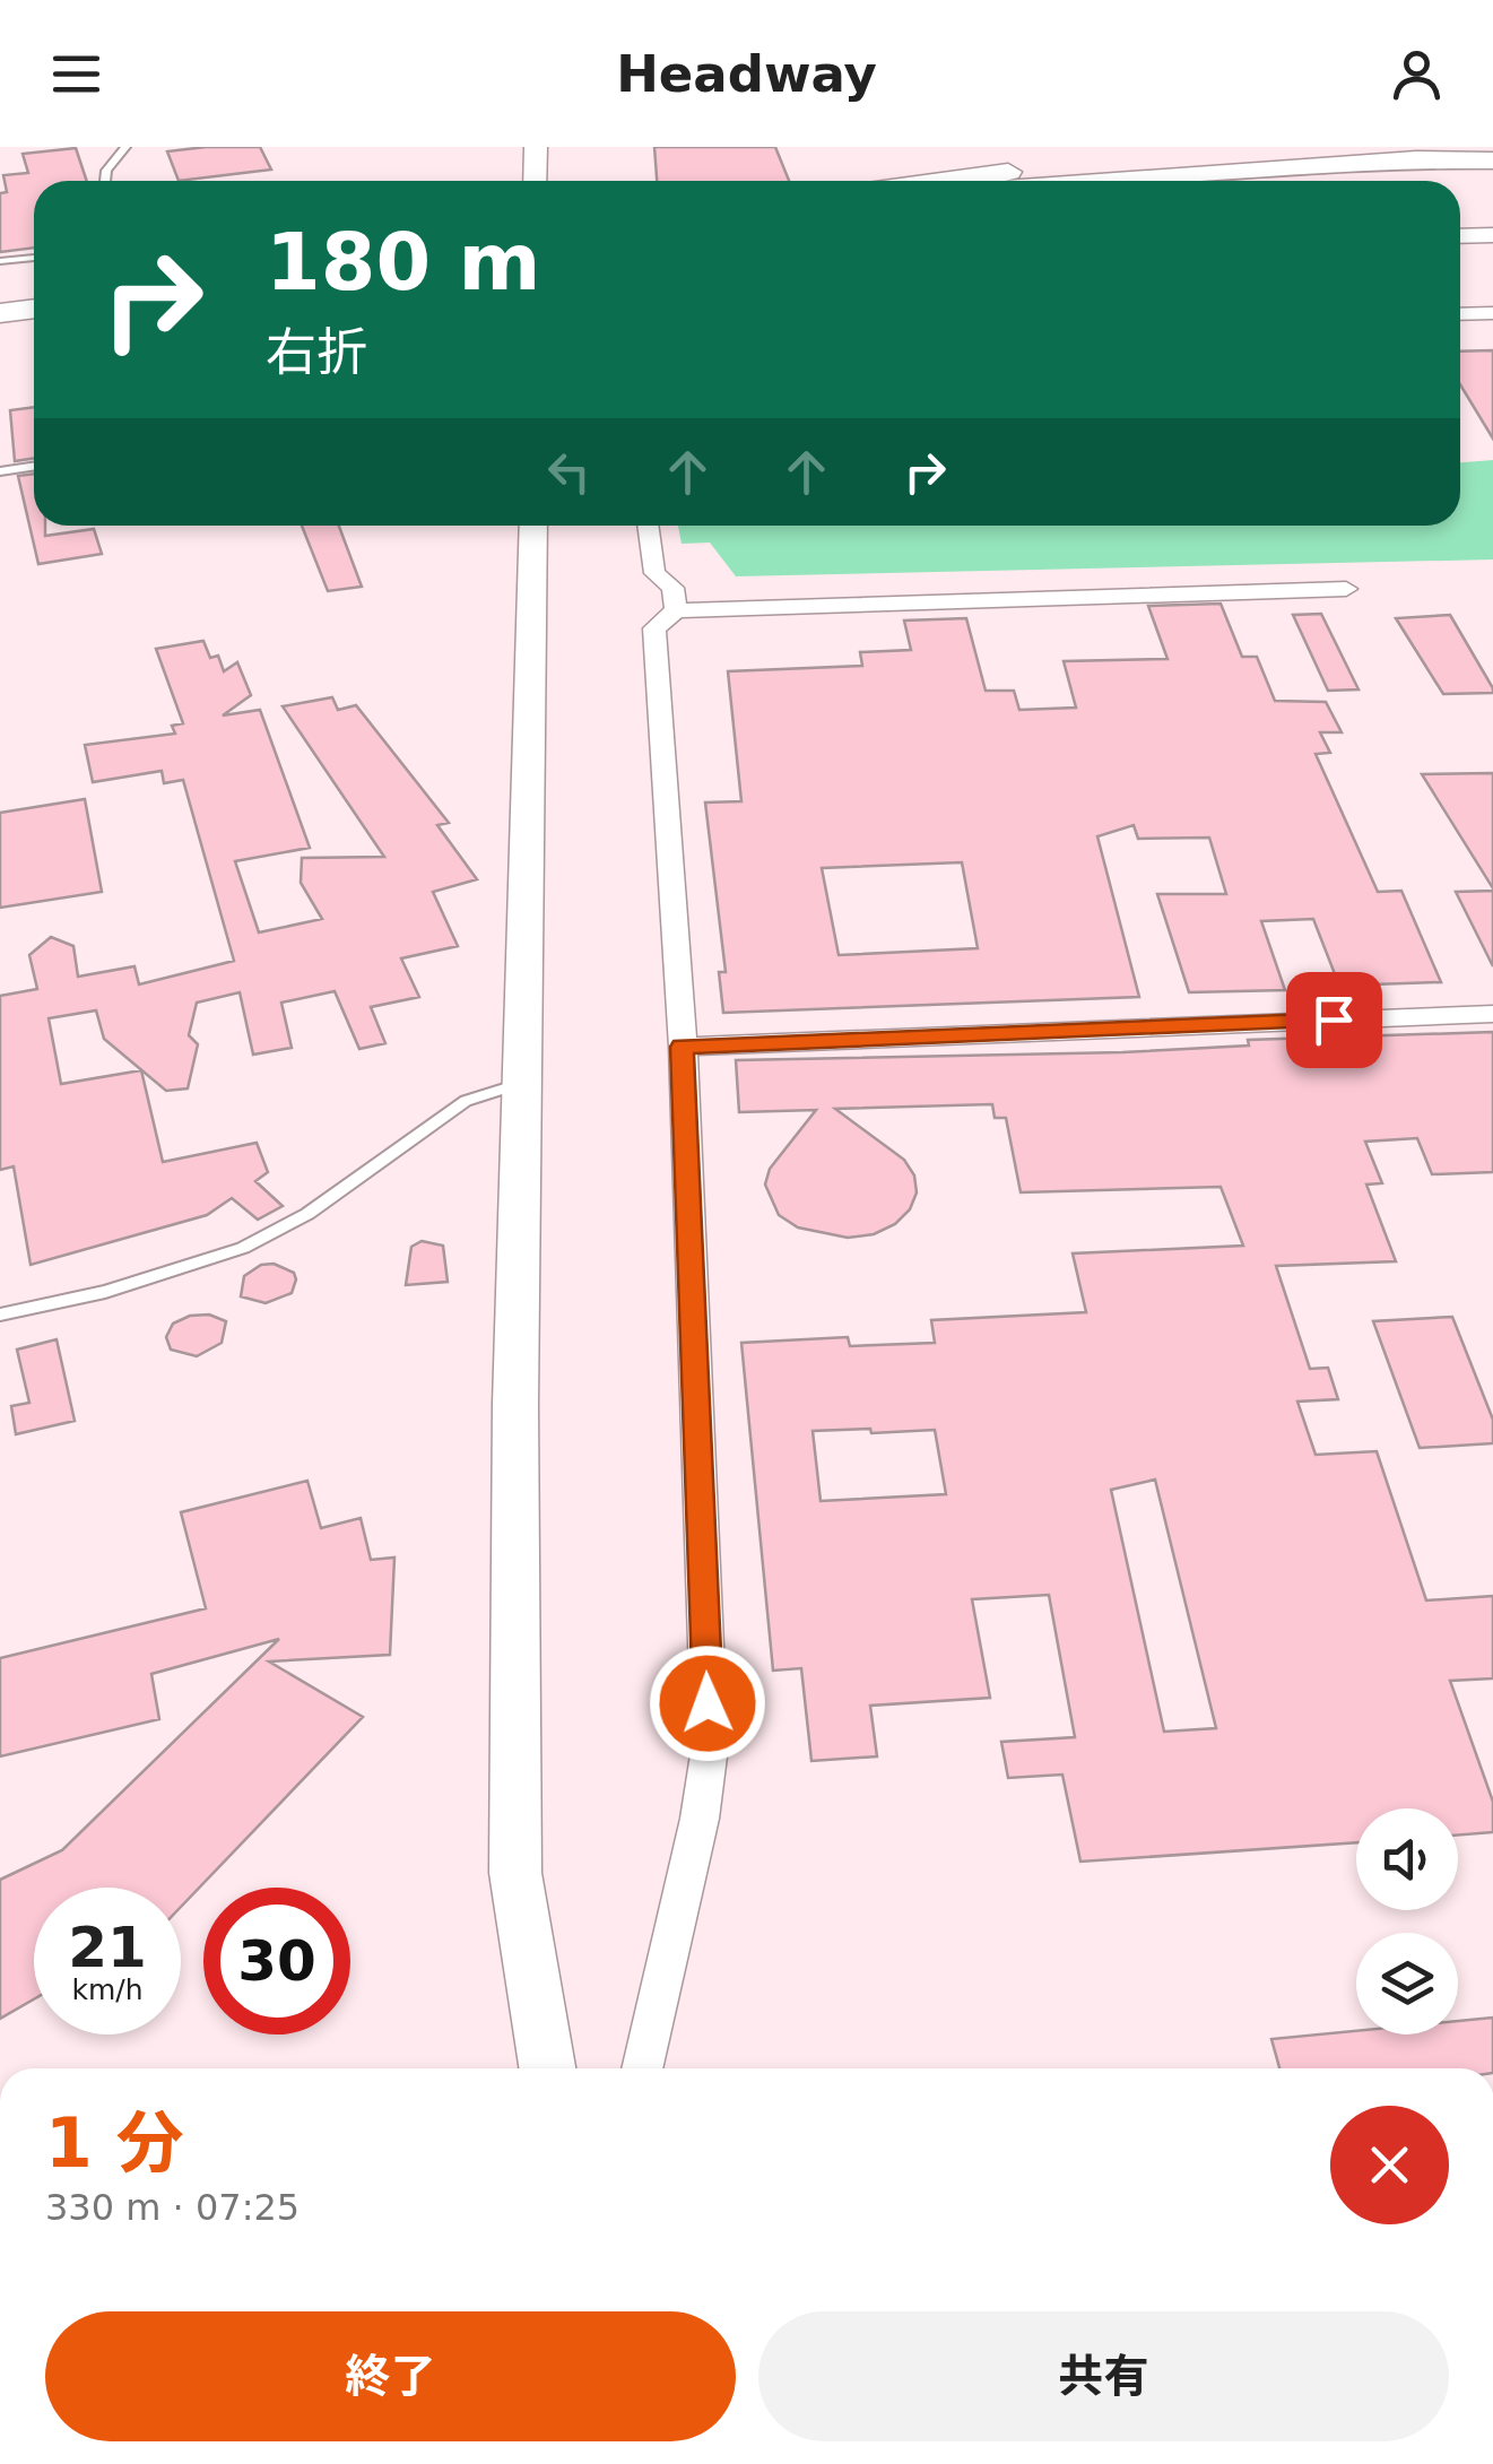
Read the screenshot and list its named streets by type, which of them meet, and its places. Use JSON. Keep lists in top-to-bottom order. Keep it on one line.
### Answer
{"page":{"header":"Headway","turn":["180 m","右折"],"speed":"21 km/h","limit":"30","heading":["1 分","330 m · 07:25"],"buttons":["終了","共有"]}}
